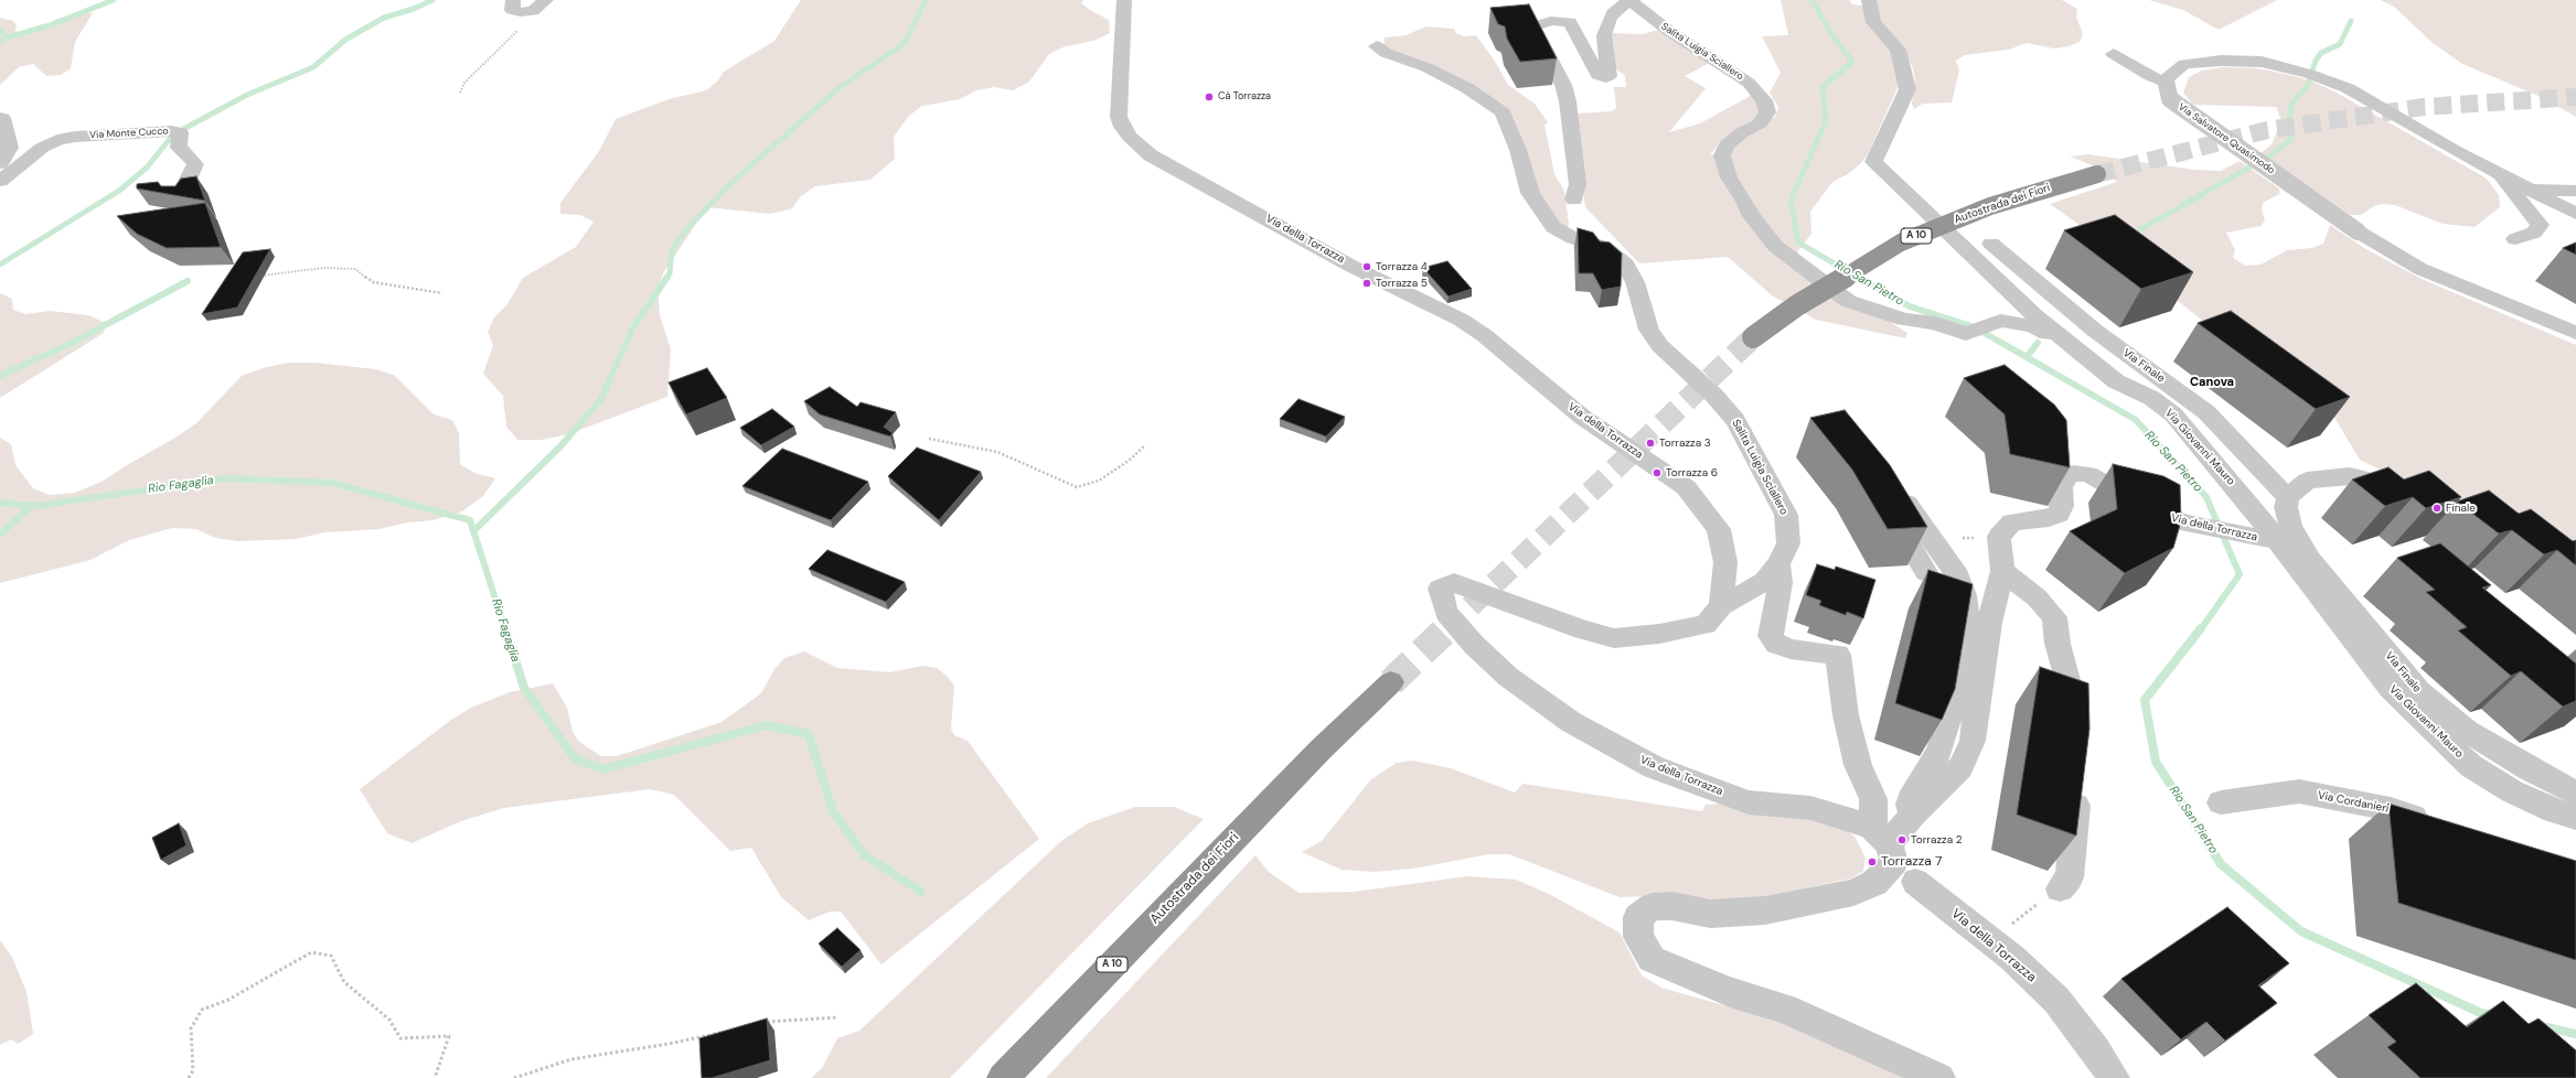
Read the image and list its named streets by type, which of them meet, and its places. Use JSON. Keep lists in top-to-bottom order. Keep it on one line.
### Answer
{"streets":{"highway":["Autostrada dei Fiori","A 10"],"street":["Salita Luigia Sciallero","Via Monte Cucco","Via Salvatore Quasimodo","Via della Torrazza","Via Finale","Via Giovanni Mauro","Via Cordanieri"]},"crossings":[["Salita Luigia Sciallero","Via della Torrazza"],["Salita Luigia Sciallero","Via Giovanni Mauro"],["Via della Torrazza","Via Giovanni Mauro"]],"districts":["Canova"],"water":["Rio San Pietro","Rio Fagaglia"],"places":["Cà Torrazza","Torrazza 4","Torrazza 5","Torrazza 3","Torrazza 6","Finale","Torrazza 2","Torrazza 7"]}
